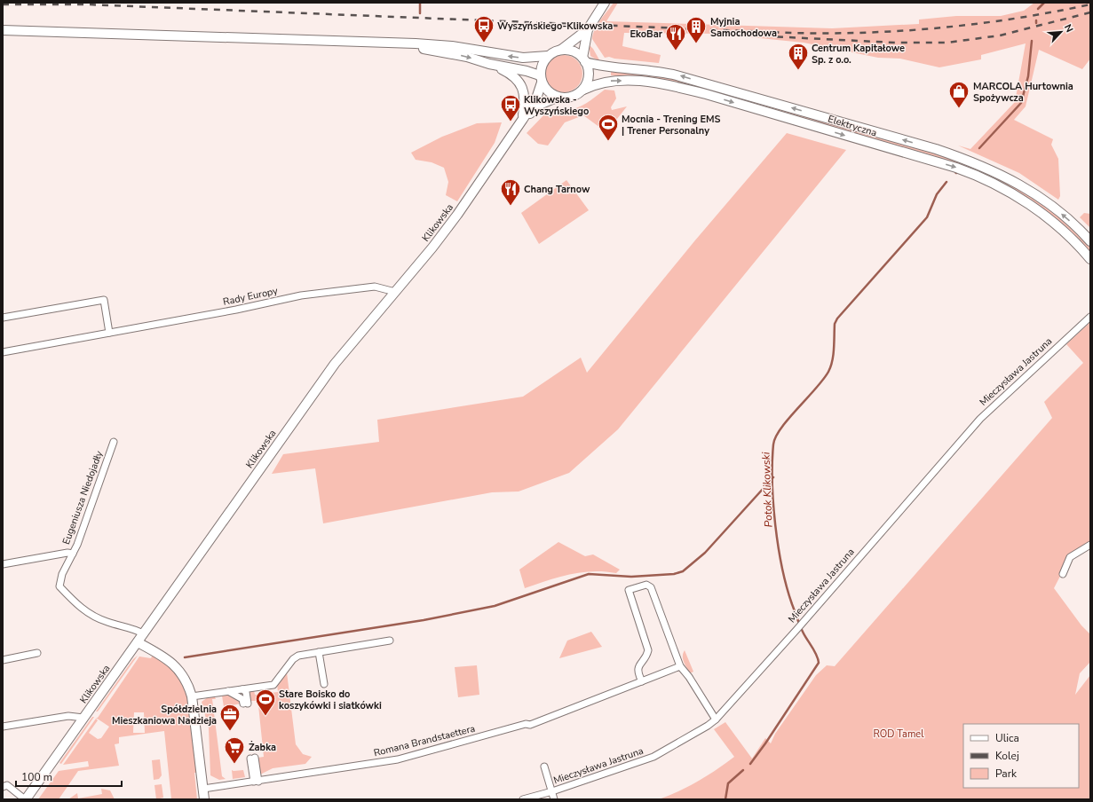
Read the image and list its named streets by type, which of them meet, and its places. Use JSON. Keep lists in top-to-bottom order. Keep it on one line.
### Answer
{"streets":{"main road":["Elektryczna","Klikowska"],"street":["Rady Europy","Mieczysława Jastruna","Eugeniusza Niedojadły","Romana Brandstaettera"]},"crossings":[["Elektryczna","Klikowska"],["Klikowska","Rady Europy"],["Klikowska","Eugeniusza Niedojadły"]],"water":["Potok Klikowski"],"parks":["ROD Tamel"],"places":{"bus stop":["Wyszyńskiego-Klikowska","Klikowska - Wyszyńskiego"],"building":["Myjnia Samochodowa","Centrum Kapitałowe Sp. z o.o."],"restaurant":["EkoBar","Chang Tarnow"],"shop":["MARCOLA Hurtownia Spożywcza"],"sports":["Mocnia - Trening EMS | Trener Personalny","Stare Boisko do koszykówki i siatkówki"],"office":["Spółdzielnia Mieszkaniowa Nadzieja"],"supermarket":["Żabka"]},"legend":["Ulica","Kolej","Park"],"scale_bar":"100 m","north":"top right"}
